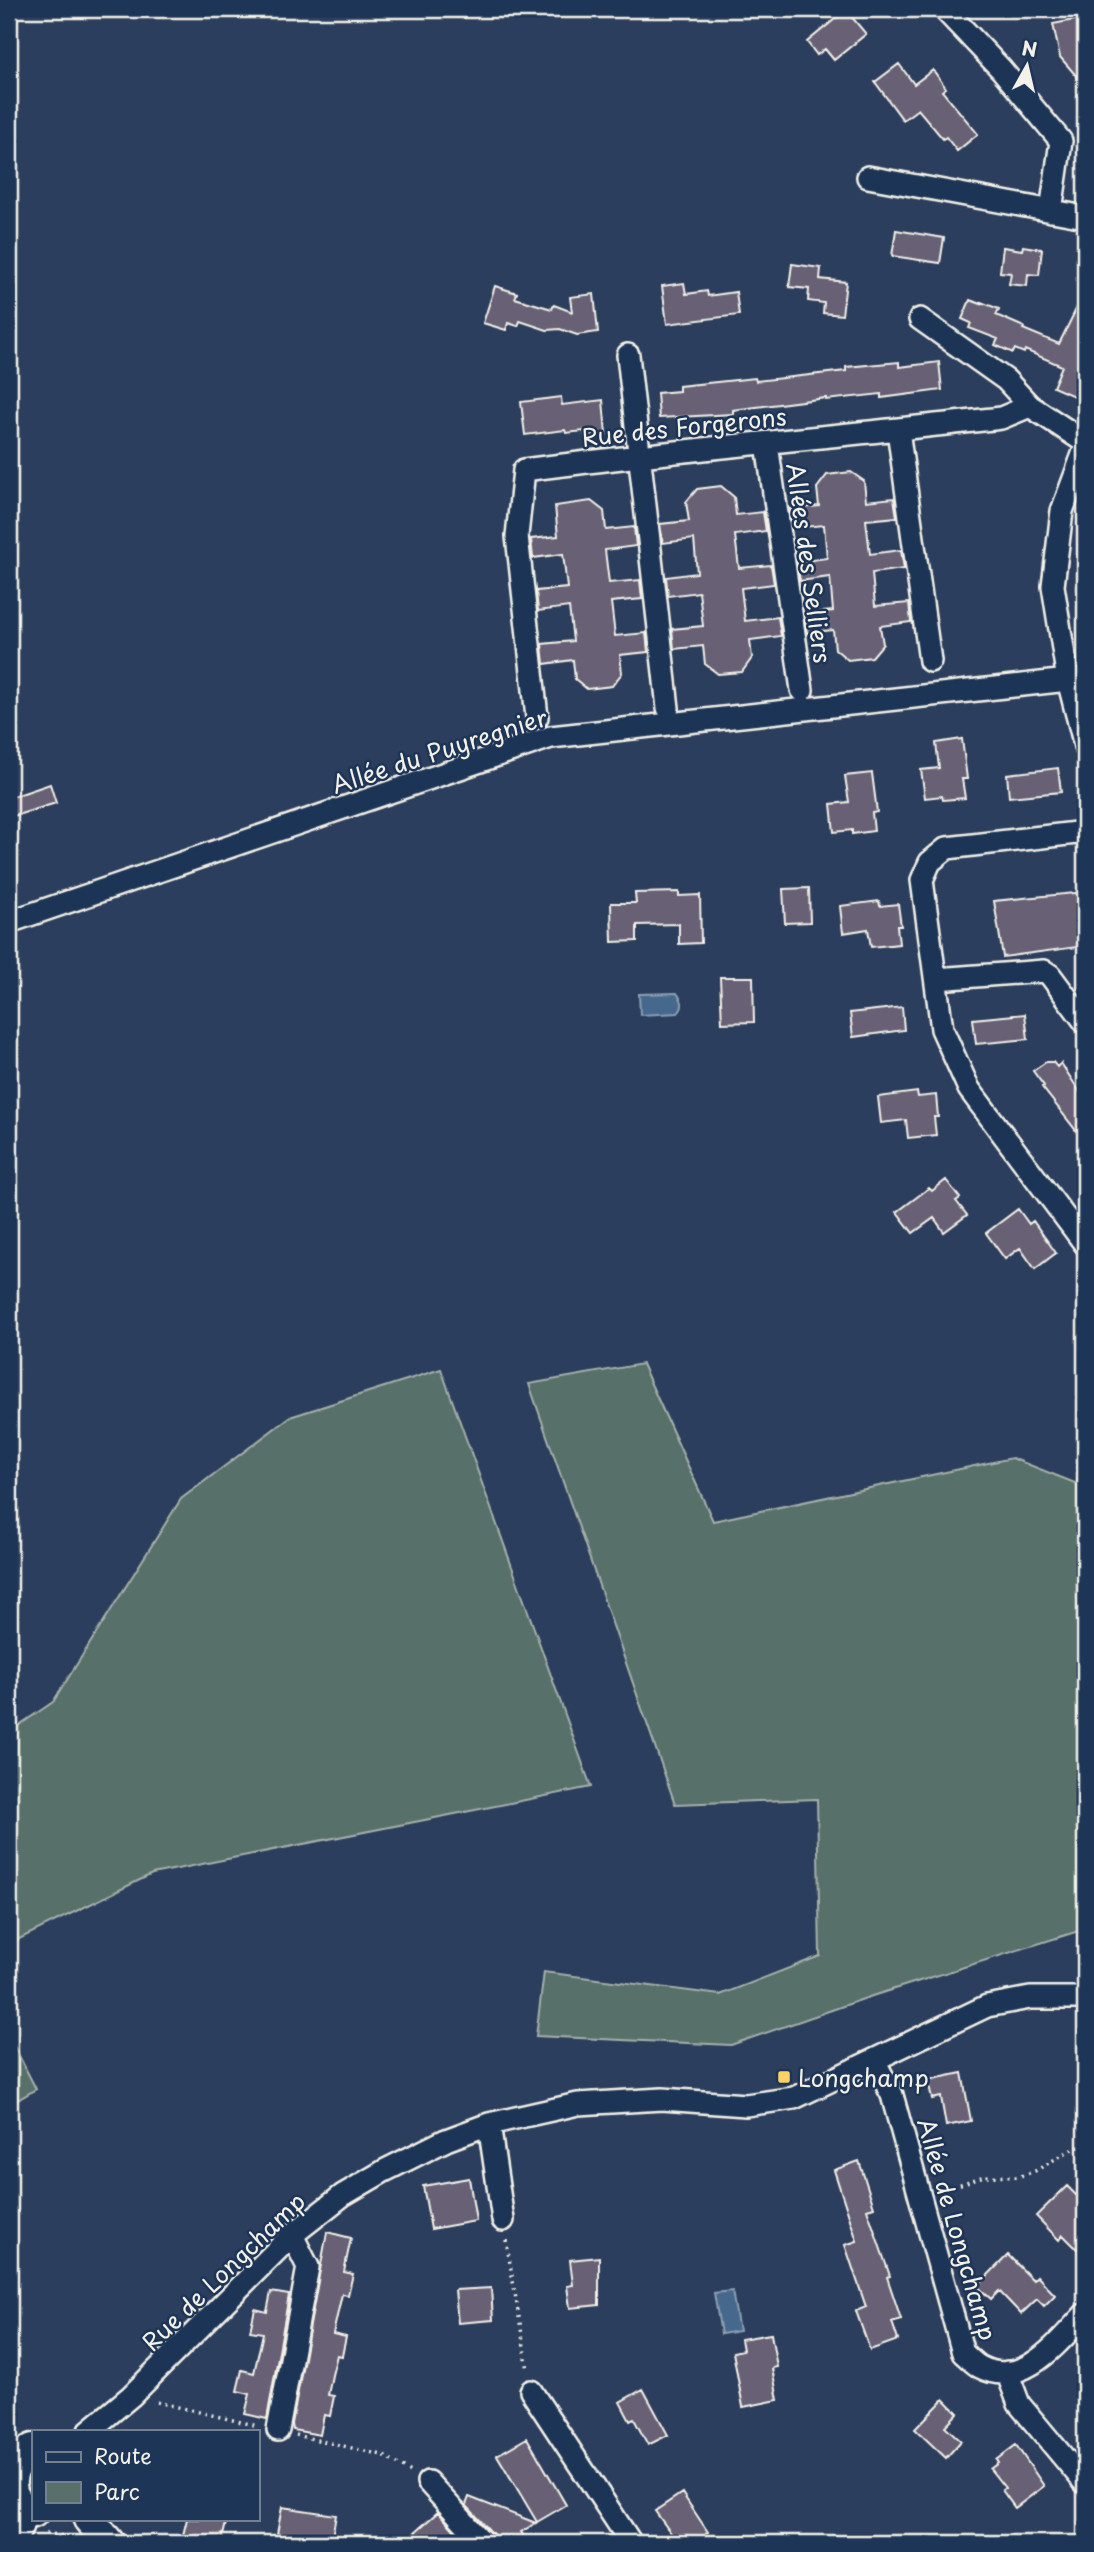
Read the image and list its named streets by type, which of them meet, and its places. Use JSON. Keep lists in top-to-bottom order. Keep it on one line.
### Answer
{"streets":{"street":["Rue des Forgerons","Allées des Selliers","Allée du Puyregnier","Allée de Longchamp","Rue de Longchamp"]},"crossings":[["Rue des Forgerons","Allées des Selliers"],["Allée de Longchamp","Rue de Longchamp"]],"places":{"transit":["Longchamp"]},"legend":["Route","Parc"],"north":"top"}
